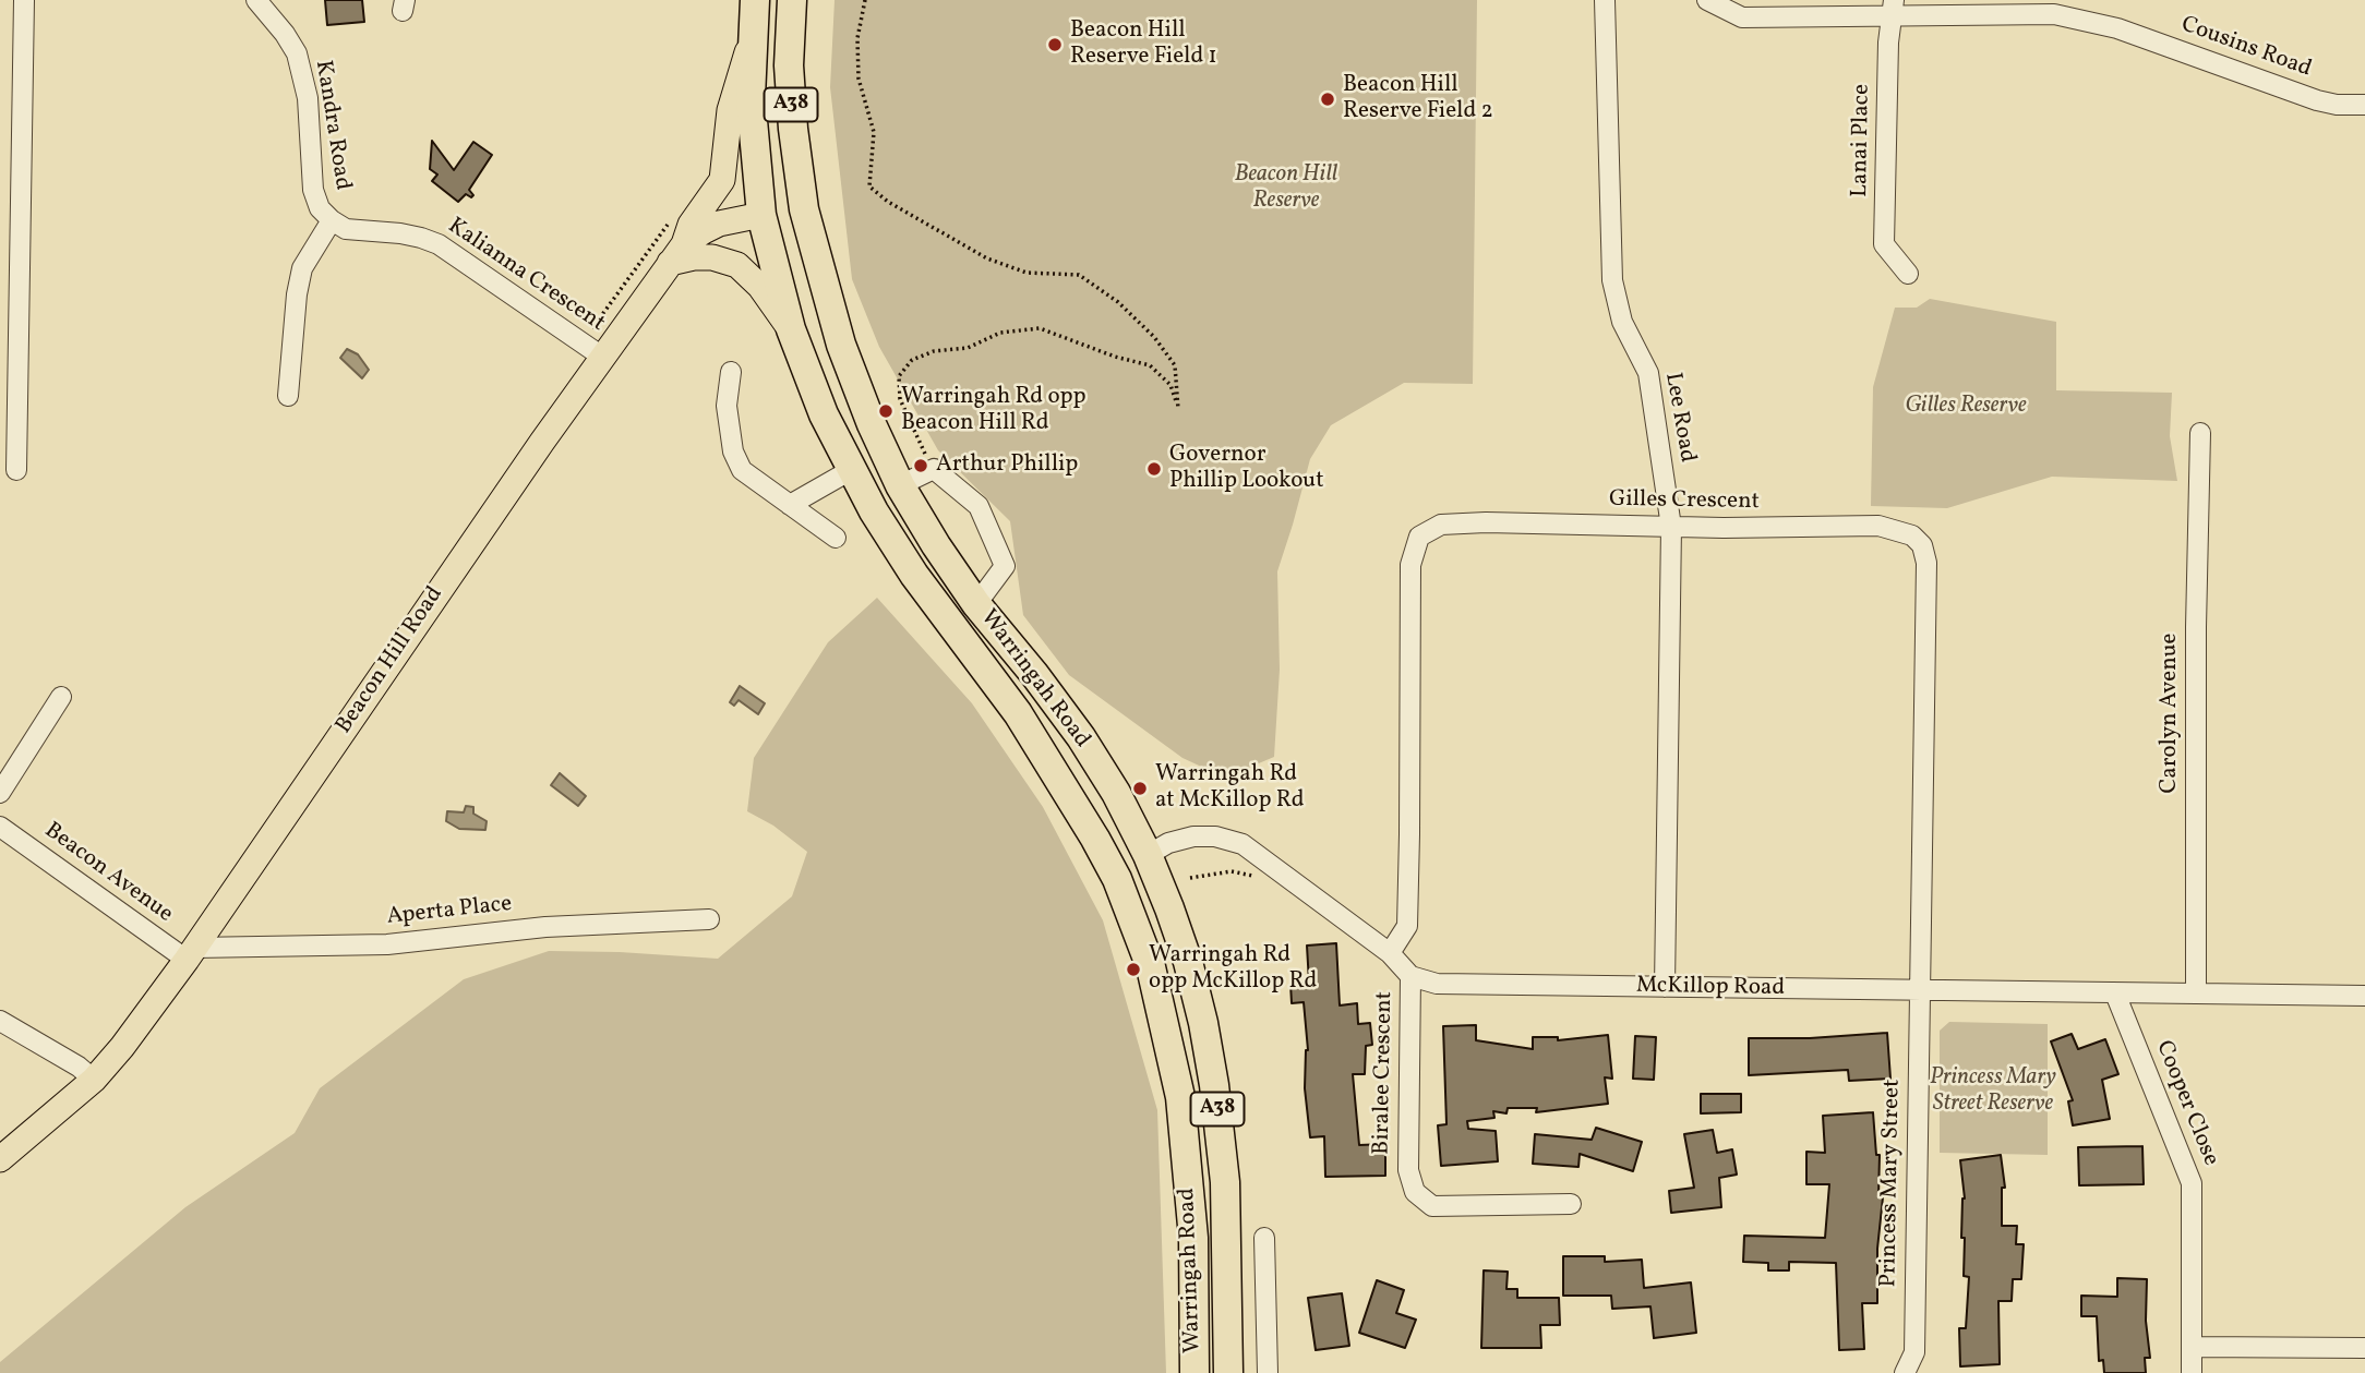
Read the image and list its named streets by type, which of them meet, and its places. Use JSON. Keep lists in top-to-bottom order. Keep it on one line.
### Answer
{"streets":{"highway":["A38","Beacon Hill Road","Warringah Road"],"street":["Cousins Road","Kandra Road","Lanai Place","Kalianna Crescent","Lee Road","Gilles Crescent","Carolyn Avenue","Beacon Avenue","Aperta Place","McKillop Road","Biralee Crescent","Cooper Close","Princess Mary Street"]},"crossings":[["Cousins Road","Lanai Place"],["Kandra Road","Kalianna Crescent"],["Kalianna Crescent","Beacon Hill Road"],["Lee Road","Gilles Crescent"],["Lee Road","McKillop Road"],["Gilles Crescent","McKillop Road"],["Gilles Crescent","Princess Mary Street"],["Beacon Hill Road","Warringah Road"],["Beacon Hill Road","Beacon Avenue"],["Beacon Hill Road","Aperta Place"],["Carolyn Avenue","McKillop Road"],["Beacon Avenue","Aperta Place"],["McKillop Road","Biralee Crescent"],["McKillop Road","Cooper Close"],["McKillop Road","Princess Mary Street"]],"parks":["Beacon Hill Reserve","Gilles Reserve","Princess Mary Street Reserve"],"places":["Beacon Hill Reserve Field 1","Beacon Hill Reserve Field 2","Warringah Rd opp Beacon Hill Rd","Arthur Phillip","Governor Phillip Lookout","Warringah Rd at McKillop Rd","Warringah Rd opp McKillop Rd"]}
